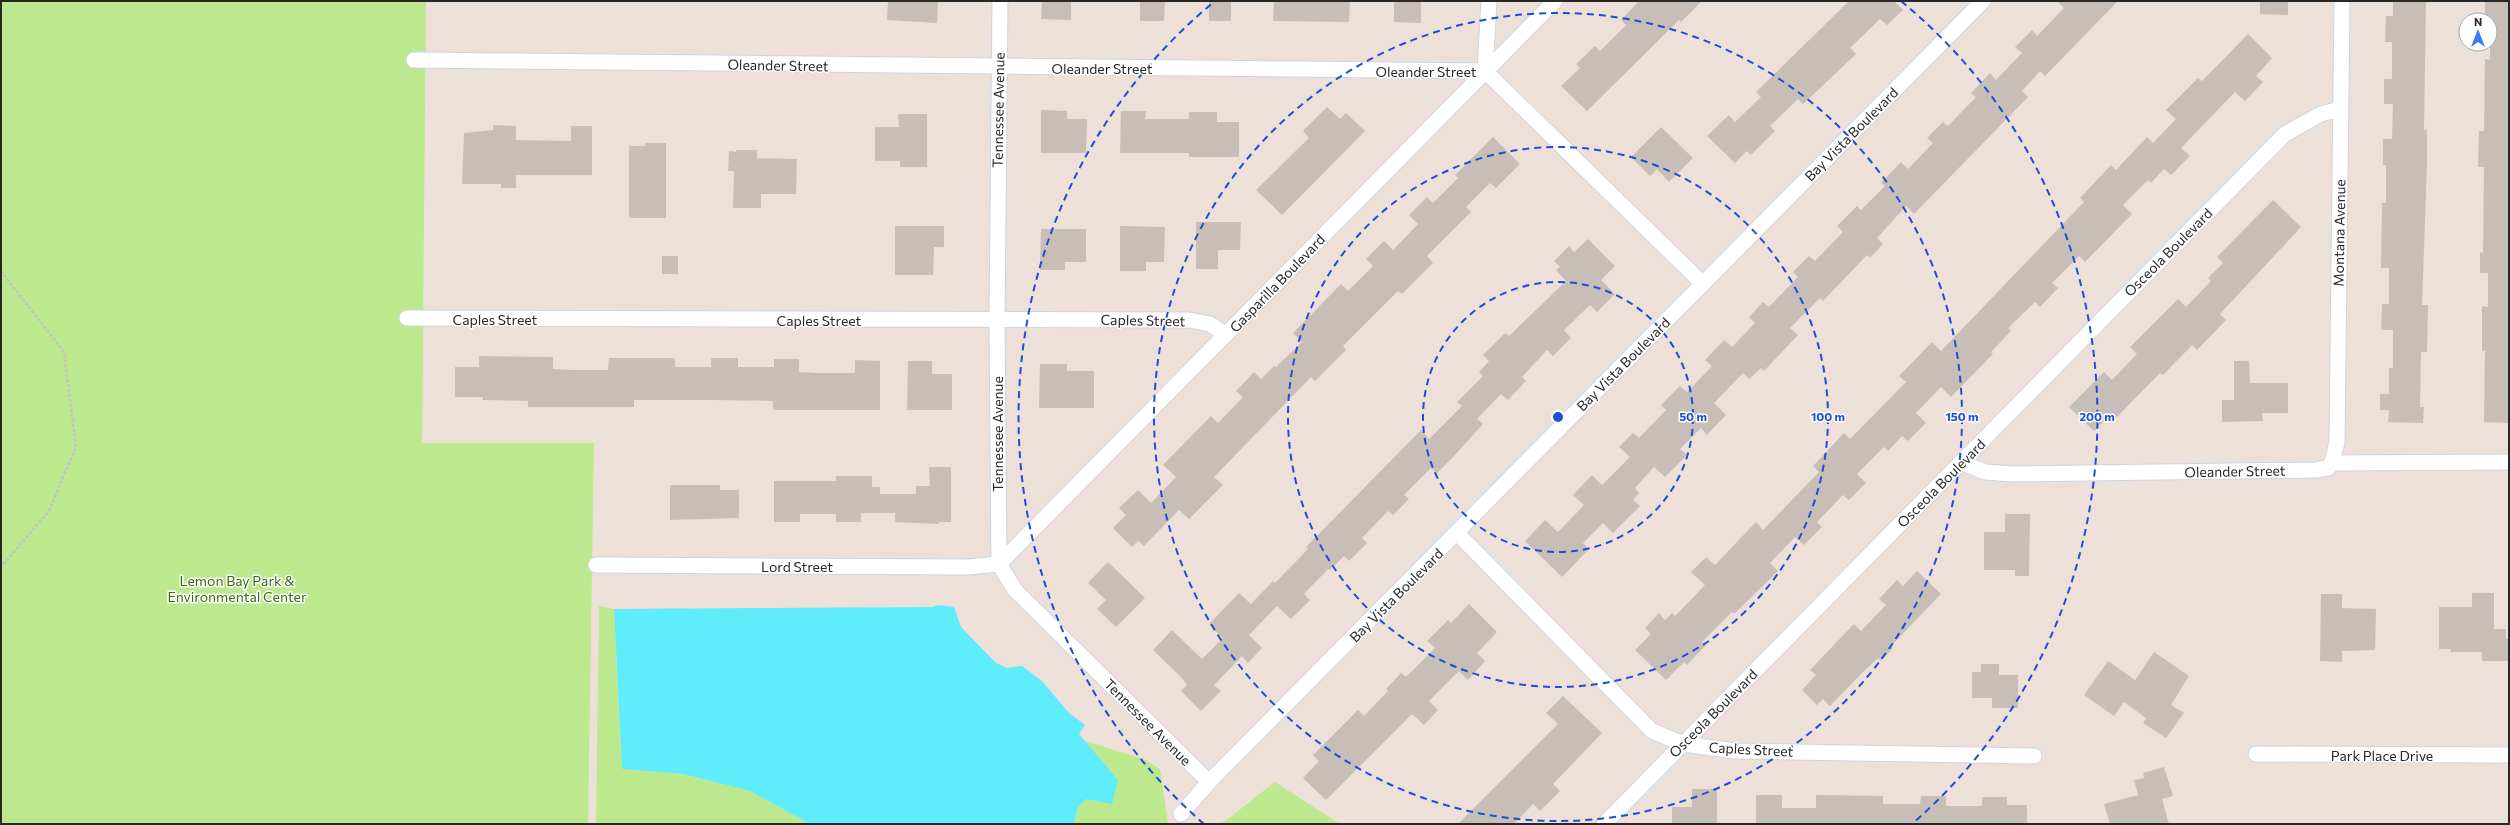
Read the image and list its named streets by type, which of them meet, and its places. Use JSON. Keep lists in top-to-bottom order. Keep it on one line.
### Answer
{"streets":{"street":["Oleander Street","Tennessee Avenue","Bay Vista Boulevard","Montana Avenue","Osceola Boulevard","Gasparilla Boulevard","Caples Street","Lord Street","Park Place Drive"]},"crossings":[["Oleander Street","Tennessee Avenue"],["Oleander Street","Bay Vista Boulevard"],["Oleander Street","Montana Avenue"],["Oleander Street","Osceola Boulevard"],["Oleander Street","Gasparilla Boulevard"],["Tennessee Avenue","Bay Vista Boulevard"],["Tennessee Avenue","Gasparilla Boulevard"],["Tennessee Avenue","Caples Street"],["Tennessee Avenue","Lord Street"],["Bay Vista Boulevard","Caples Street"],["Montana Avenue","Osceola Boulevard"],["Osceola Boulevard","Caples Street"],["Gasparilla Boulevard","Caples Street"],["Gasparilla Boulevard","Lord Street"]],"parks":["Lemon Bay Park & Environmental Center"],"north":"top","rings":["50 m","100 m","150 m","200 m"]}
